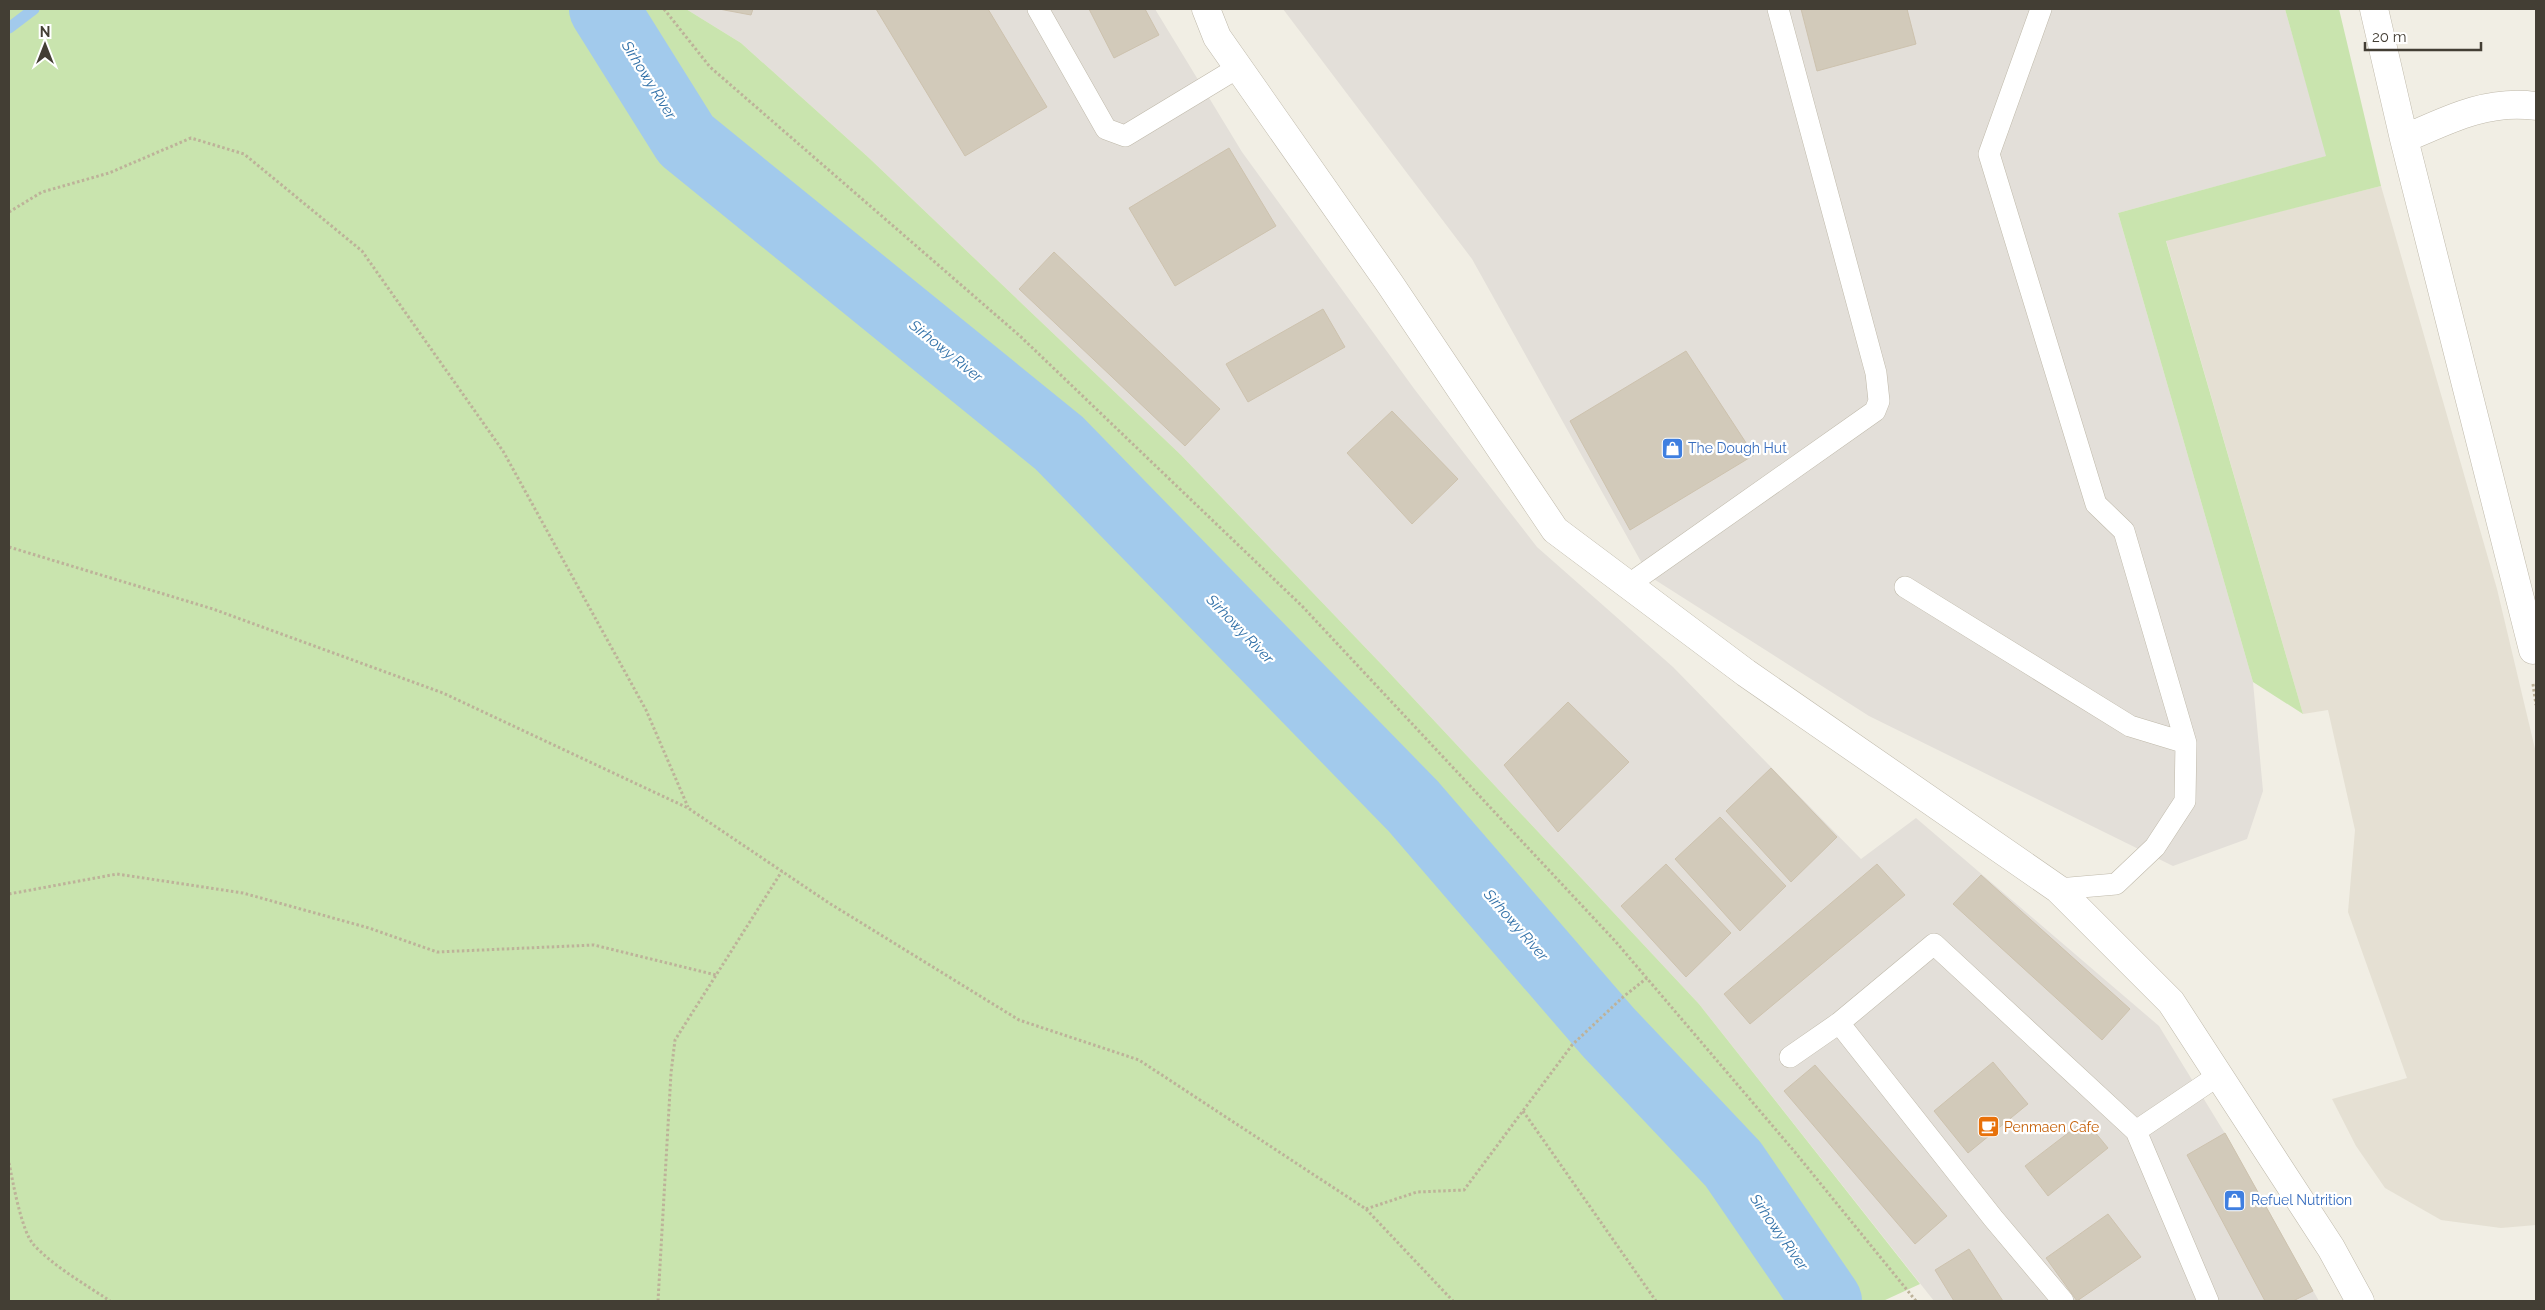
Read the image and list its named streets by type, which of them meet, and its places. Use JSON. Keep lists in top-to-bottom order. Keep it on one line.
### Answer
{"water":["Sirhowy River"],"places":{"shop":["The Dough Hut","Refuel Nutrition"],"cafe":["Penmaen Cafe"]},"scale_bar":"20 m","north":"top"}
